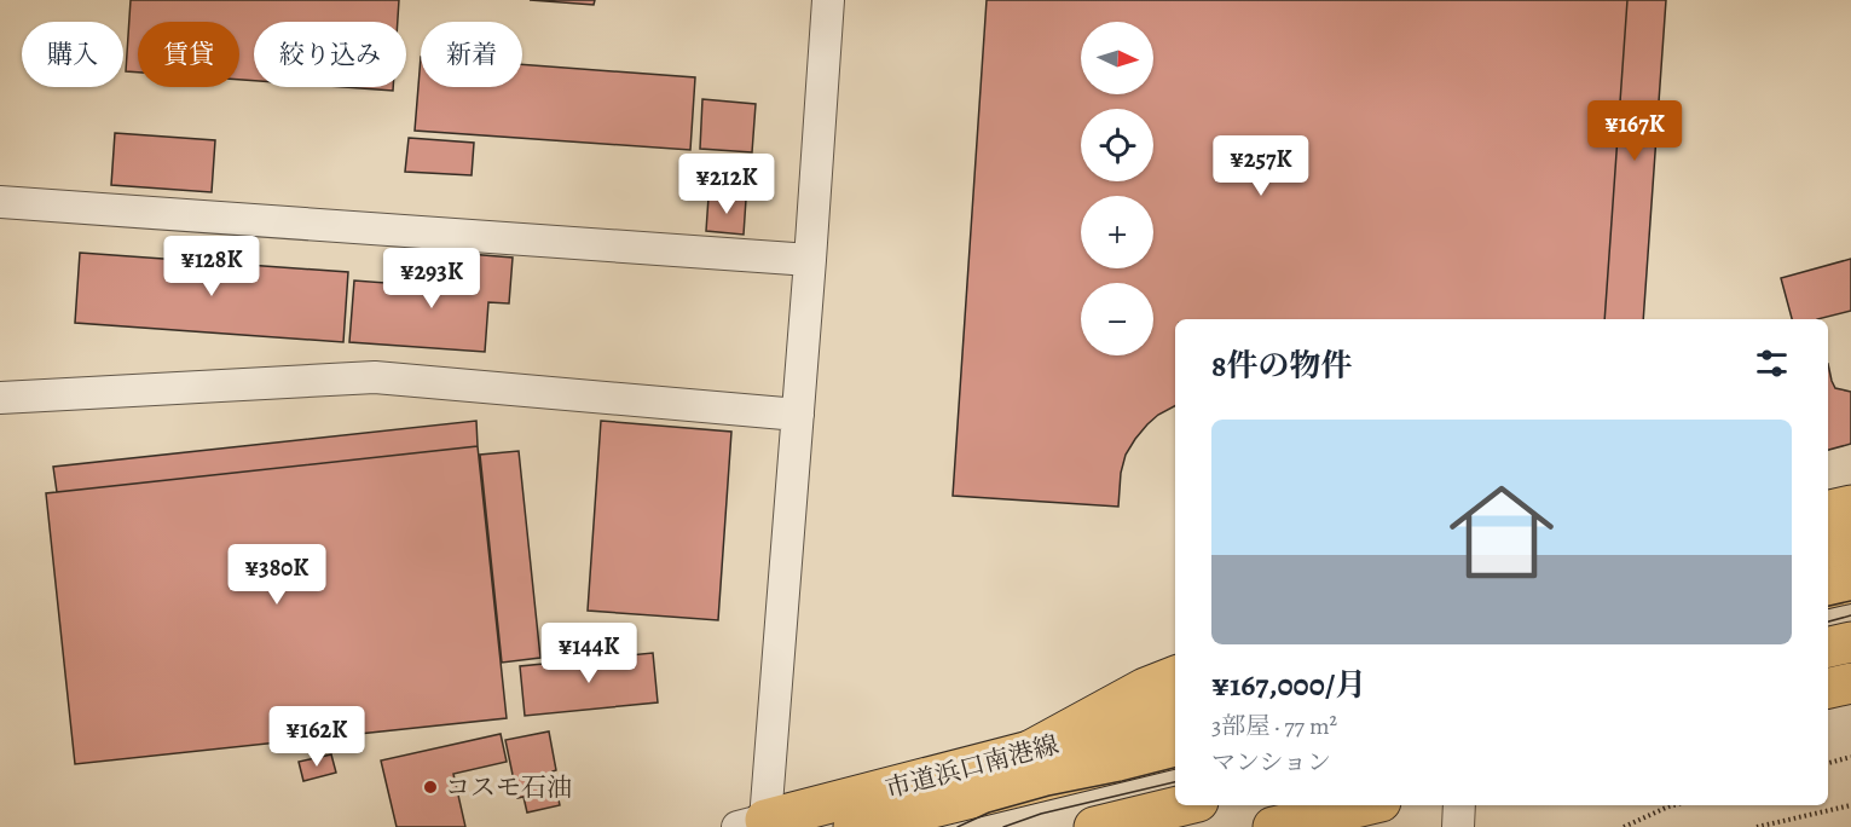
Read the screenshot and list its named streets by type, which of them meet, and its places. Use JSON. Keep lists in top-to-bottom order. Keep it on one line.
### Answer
{"streets":{"main road":["市道浜口南港線"]},"places":["コスモ石油"],"north":"right","page":{"map_buttons":["+","−"],"chip":["購入","賃貸","絞り込み","新着"],"price":["¥167K","¥257K","¥212K","¥128K","¥293K","¥380K","¥144K","¥162K"],"heading":"8件の物件","list":[{"name":"¥167,000/月","note":"3部屋 · 77 m² · マンション"}]}}
